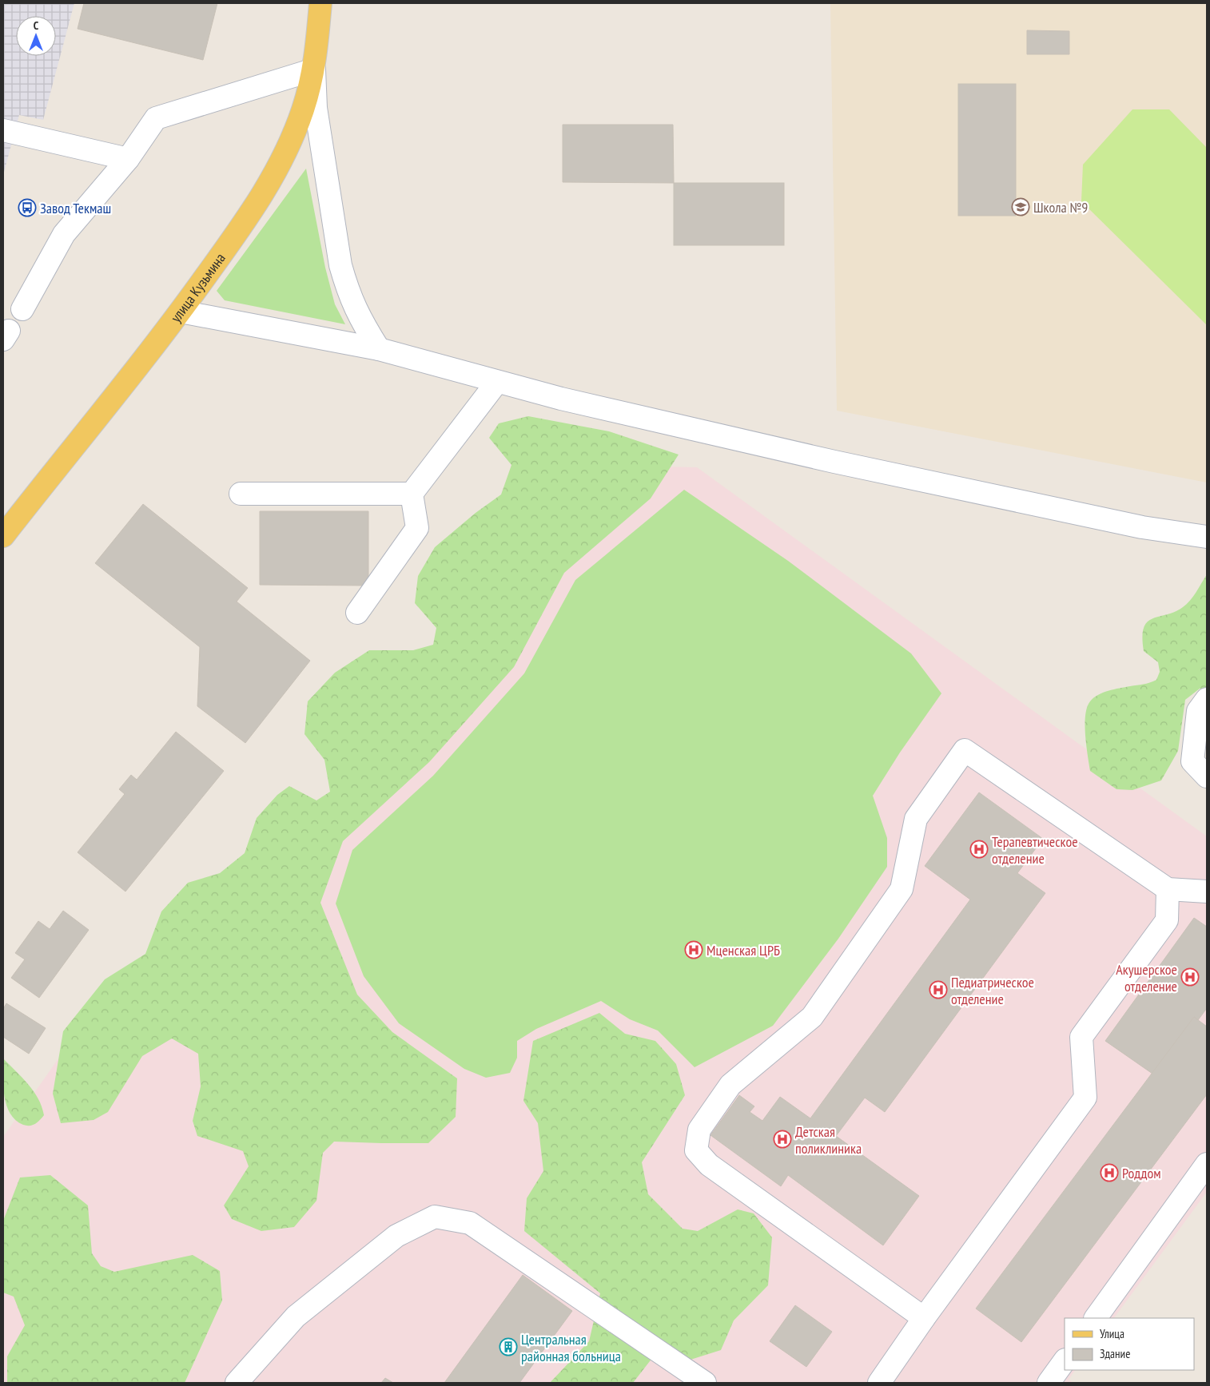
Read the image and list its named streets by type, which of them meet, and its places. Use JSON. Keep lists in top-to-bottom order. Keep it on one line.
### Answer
{"streets":{"main road":["улица Кузьмина"]},"places":{"school or university":["Школа №9"],"bus stop":["Завод Текмаш"],"hospital":["Терапевтическое отделение","Мценская ЦРБ","Акушерское отделение","Педиатрическое отделение","Детская поликлиника","Роддом"],"building":["Центральная районная больница"]},"legend":["Улица","Здание"],"north":"top"}
